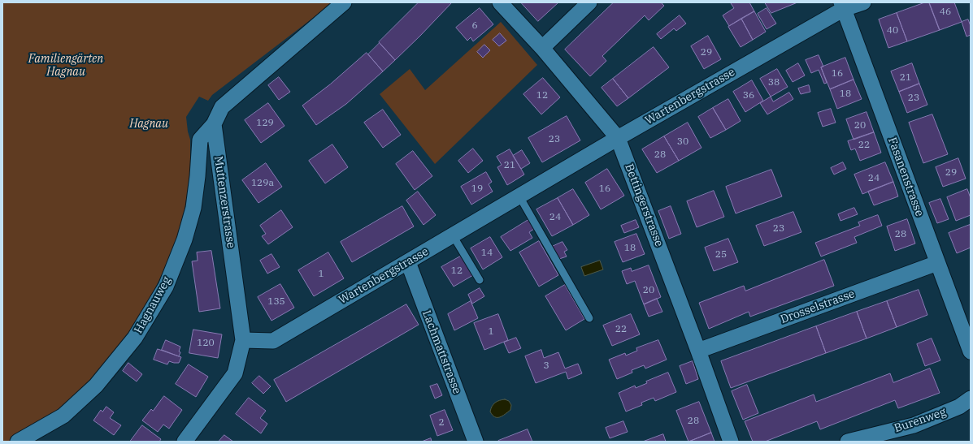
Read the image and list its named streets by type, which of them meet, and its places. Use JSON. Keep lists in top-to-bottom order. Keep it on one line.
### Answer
{"streets":{"street":["Wartenbergstrasse","Fasanenstrasse","Muttenzerstrasse","Bettingerstrasse","Hagnauweg","Drosselstrasse","Lachmattstrasse","Burenweg"]},"crossings":[["Wartenbergstrasse","Fasanenstrasse"],["Wartenbergstrasse","Muttenzerstrasse"],["Wartenbergstrasse","Bettingerstrasse"],["Wartenbergstrasse","Lachmattstrasse"],["Fasanenstrasse","Drosselstrasse"],["Muttenzerstrasse","Hagnauweg"],["Bettingerstrasse","Drosselstrasse"]],"parks":["Familiengärten Hagnau","Hagnau"],"house_numbers":["46","6","40","29","16","21","38","18","12","36","23","129","20","23","30","22","28","21","29","24","129a","19","16","24","23","28","18","14","25","12","1","20","135","22","1","120","3","28","2"]}
